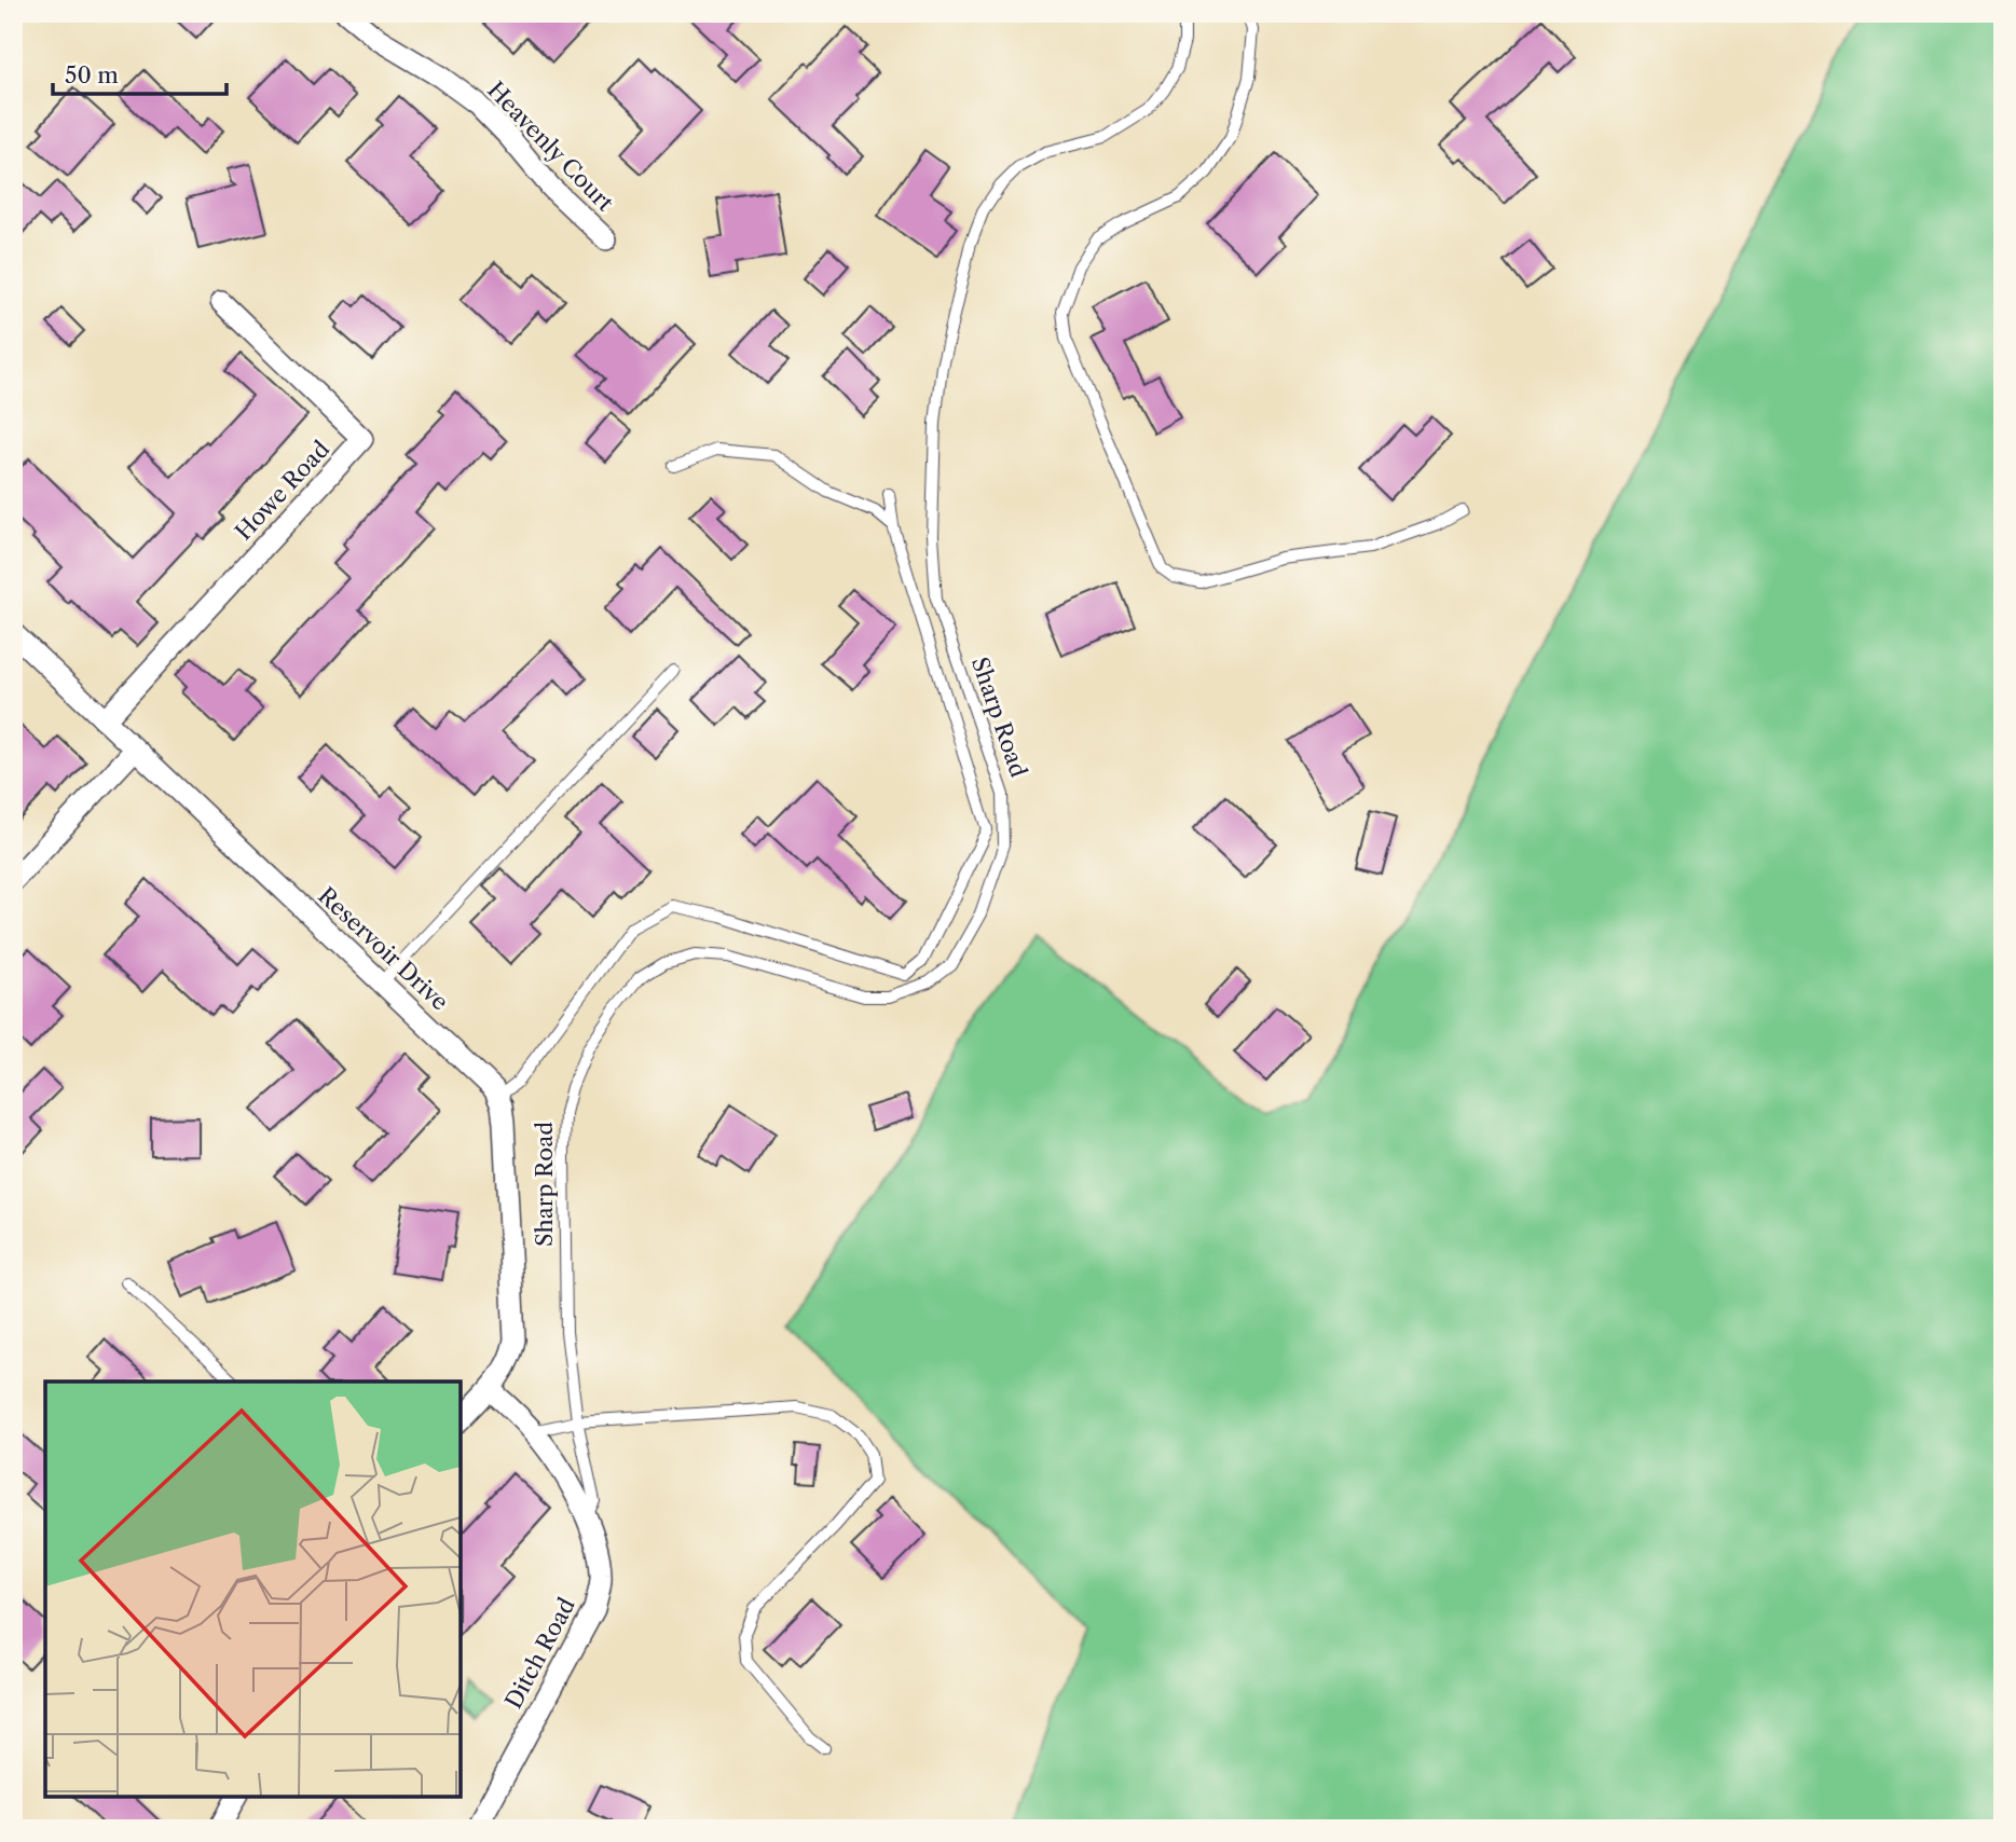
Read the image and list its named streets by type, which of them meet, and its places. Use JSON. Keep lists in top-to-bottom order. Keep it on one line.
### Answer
{"streets":{"street":["Heavenly Court","Howe Road","Reservoir Drive","Ditch Road"],"lane":["Sharp Road"]},"crossings":[["Howe Road","Reservoir Drive"],["Sharp Road","Ditch Road"],["Reservoir Drive","Ditch Road"]],"scale_bar":"50 m"}
